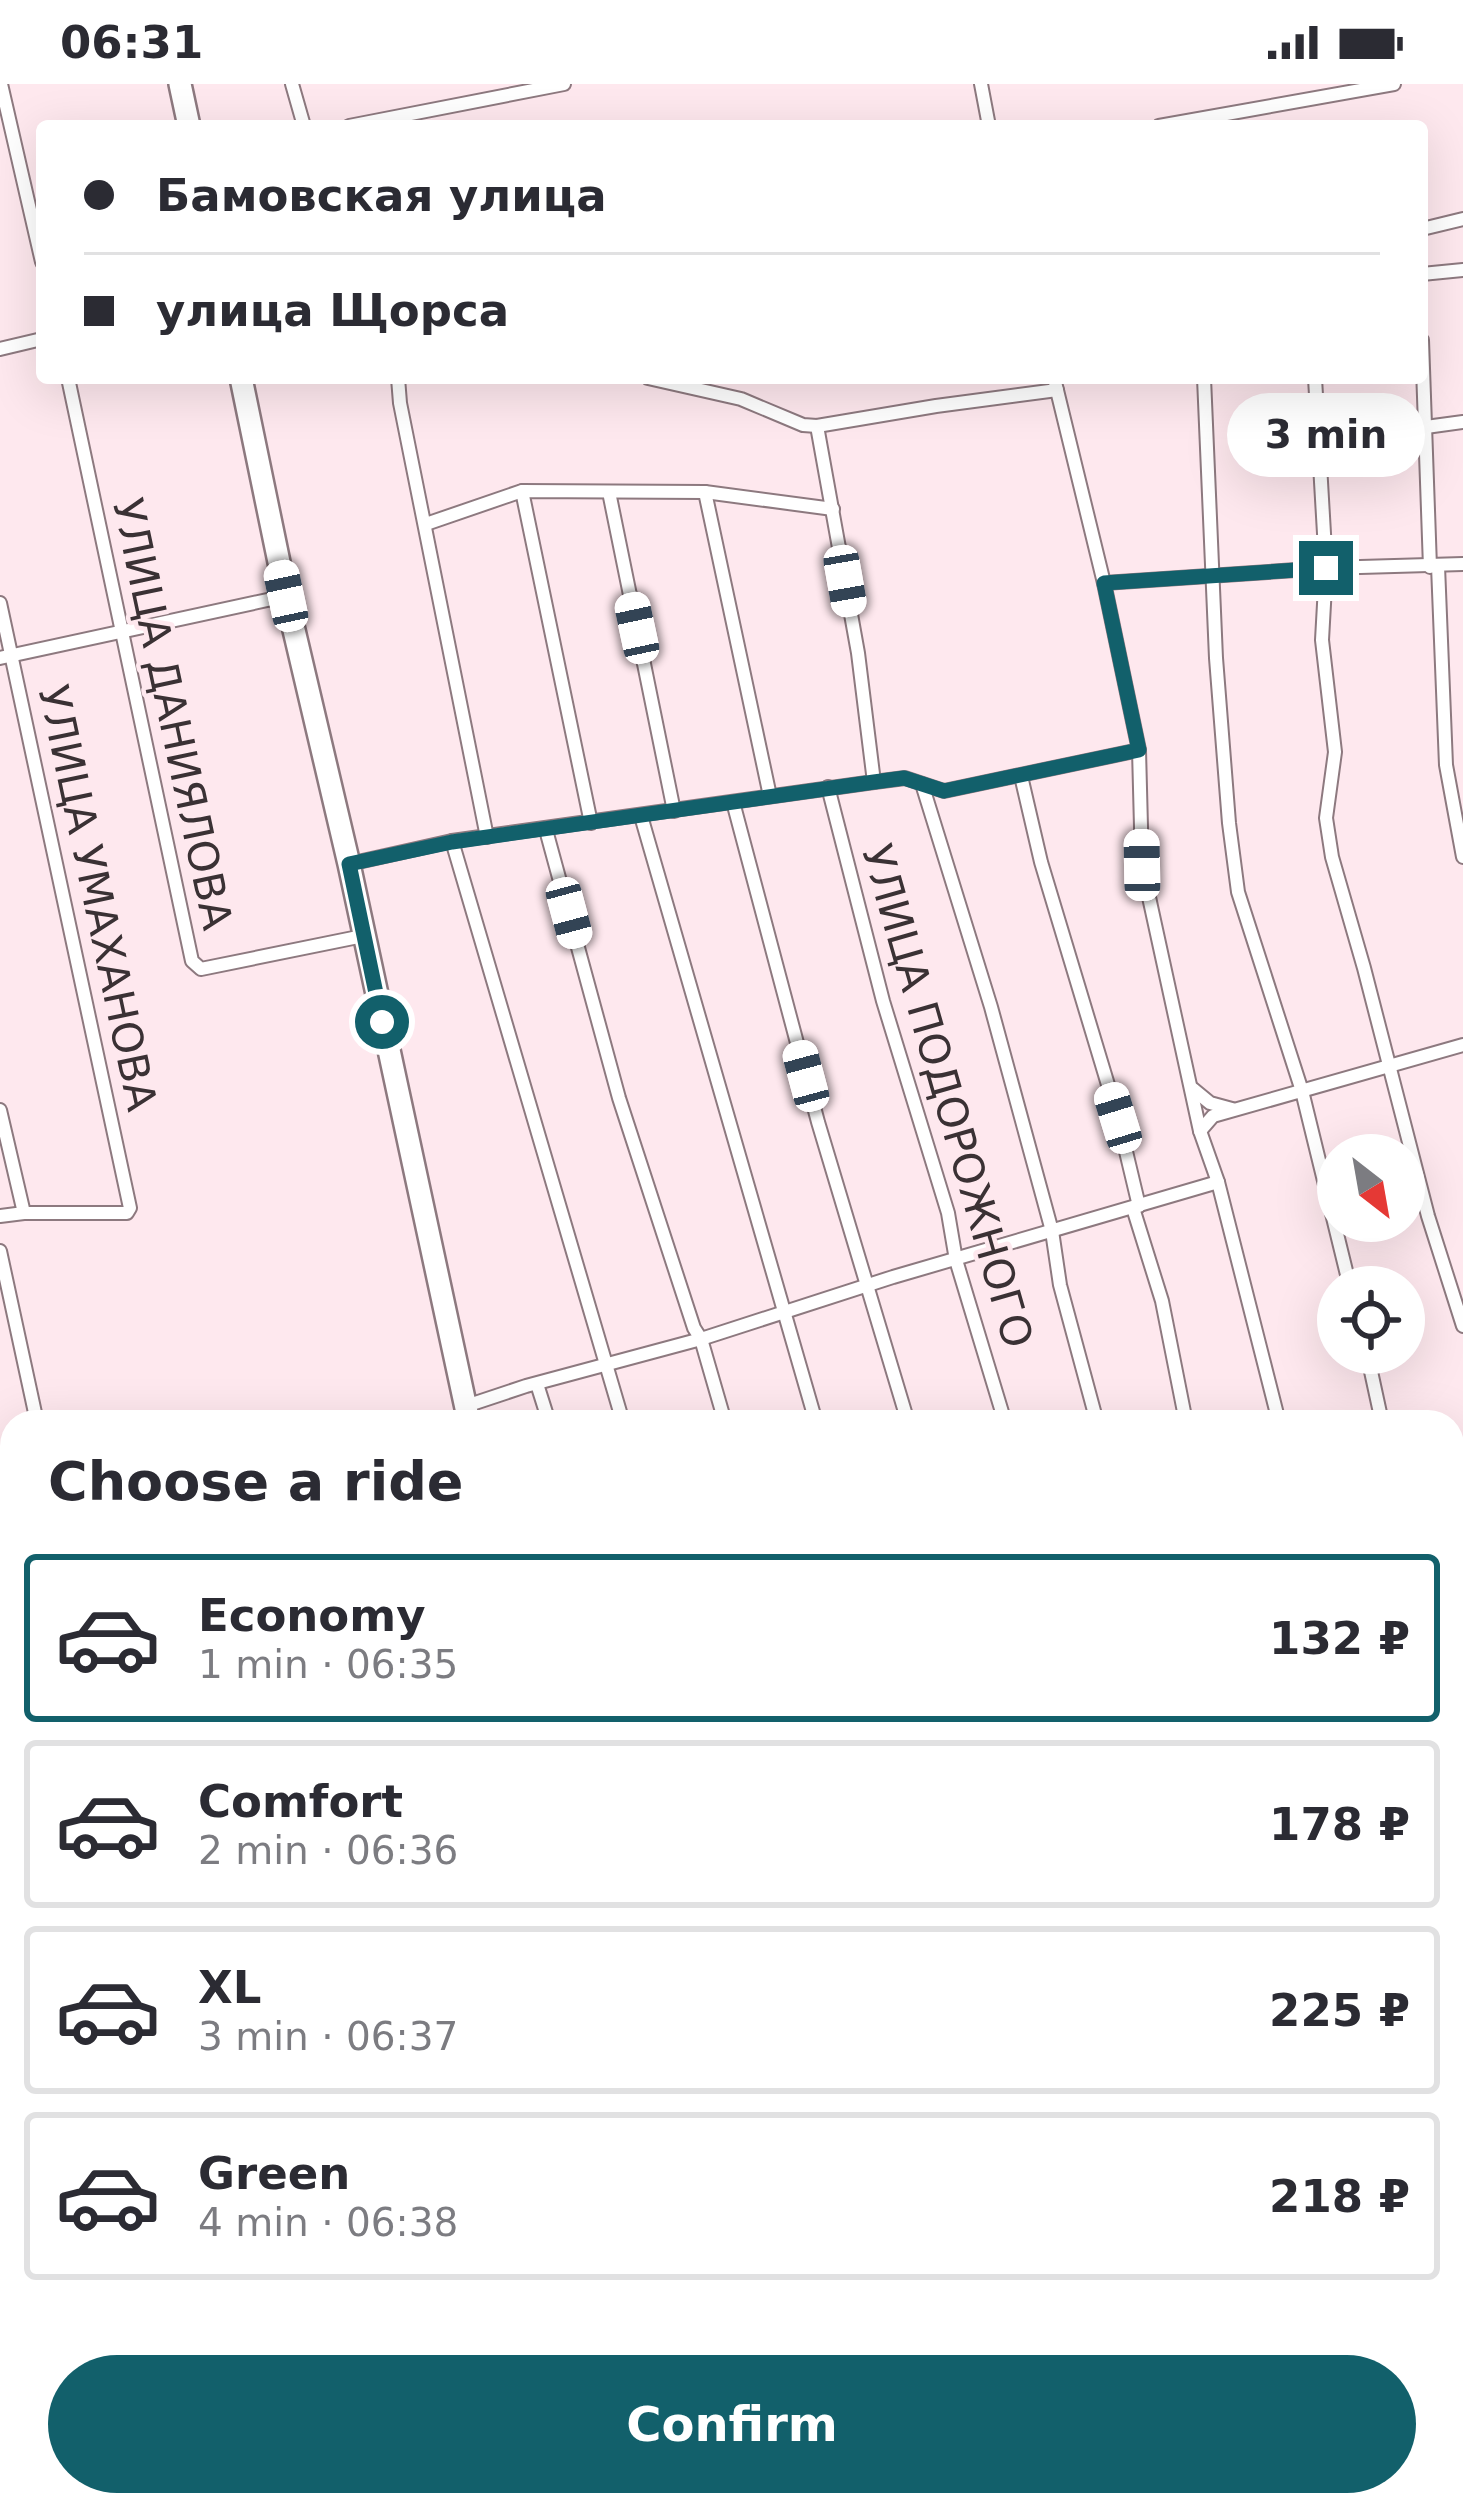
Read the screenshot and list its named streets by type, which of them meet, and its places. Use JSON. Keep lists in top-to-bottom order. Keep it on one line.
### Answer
{"streets":{"street":["УЛИЦА ДАНИЯЛОВА","УЛИЦА УМАХАНОВА","УЛИЦА ПОДОРОЖНОГО"]},"north":"bottom right","page":{"status":"06:31","banner":["Бамовская улица","улица Щорса"],"bubble":"3 min","heading":"Choose a ride","list":[{"name":"Economy","note":"1 min · 06:35","value":"132 ₽"},{"name":"Comfort","note":"2 min · 06:36","value":"178 ₽"},{"name":"XL","note":"3 min · 06:37","value":"225 ₽"},{"name":"Green","note":"4 min · 06:38","value":"218 ₽"}],"buttons":"Confirm"}}
